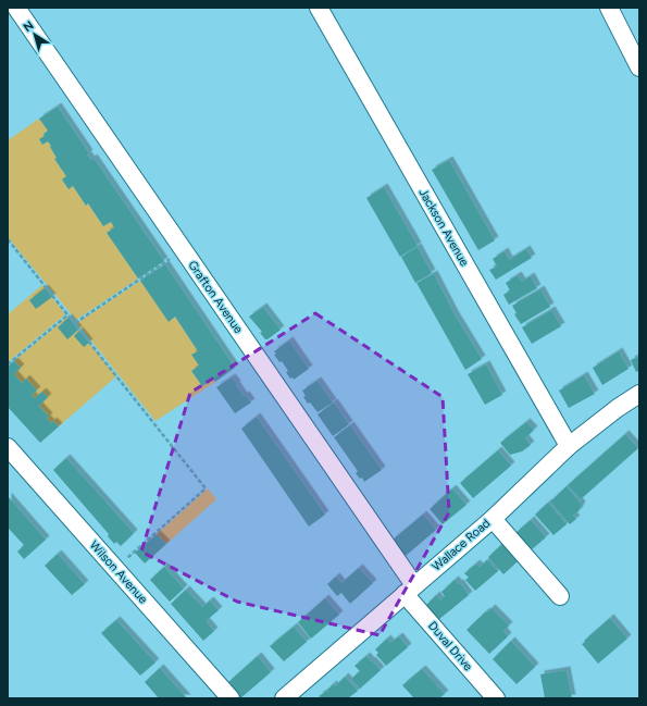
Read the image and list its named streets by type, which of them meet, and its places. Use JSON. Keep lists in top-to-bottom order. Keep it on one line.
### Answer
{"streets":{"street":["Jackson Avenue","Grafton Avenue","Wallace Road","Wilson Avenue","Duval Drive"]},"crossings":[["Jackson Avenue","Wallace Road"],["Grafton Avenue","Wallace Road"],["Grafton Avenue","Duval Drive"],["Wallace Road","Duval Drive"]],"north":"top left"}
